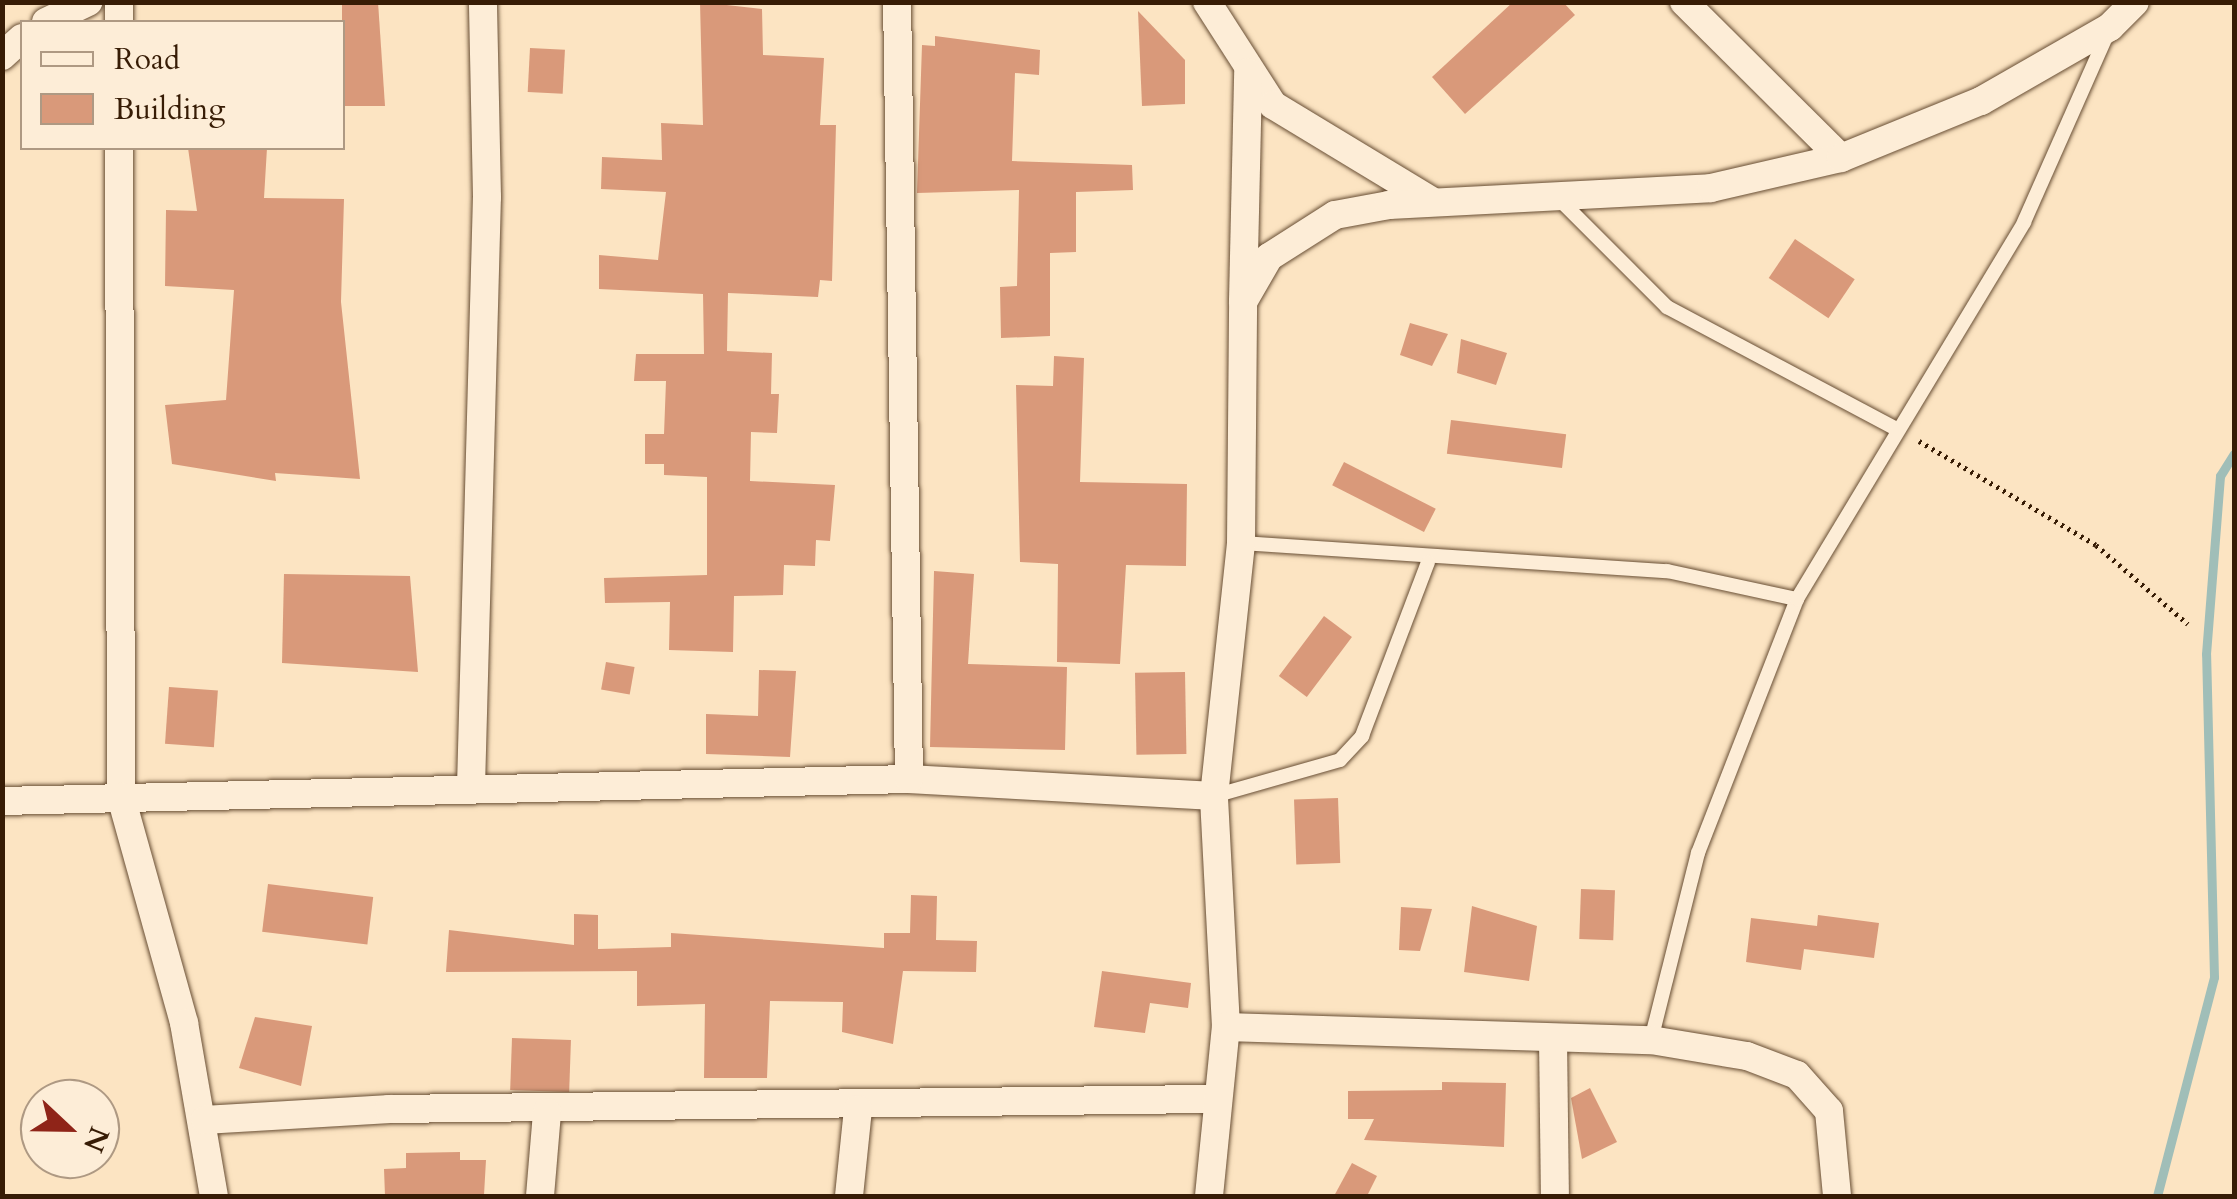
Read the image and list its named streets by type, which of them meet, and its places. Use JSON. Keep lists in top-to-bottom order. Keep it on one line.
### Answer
{"legend":["Road","Building"],"north":"right"}
